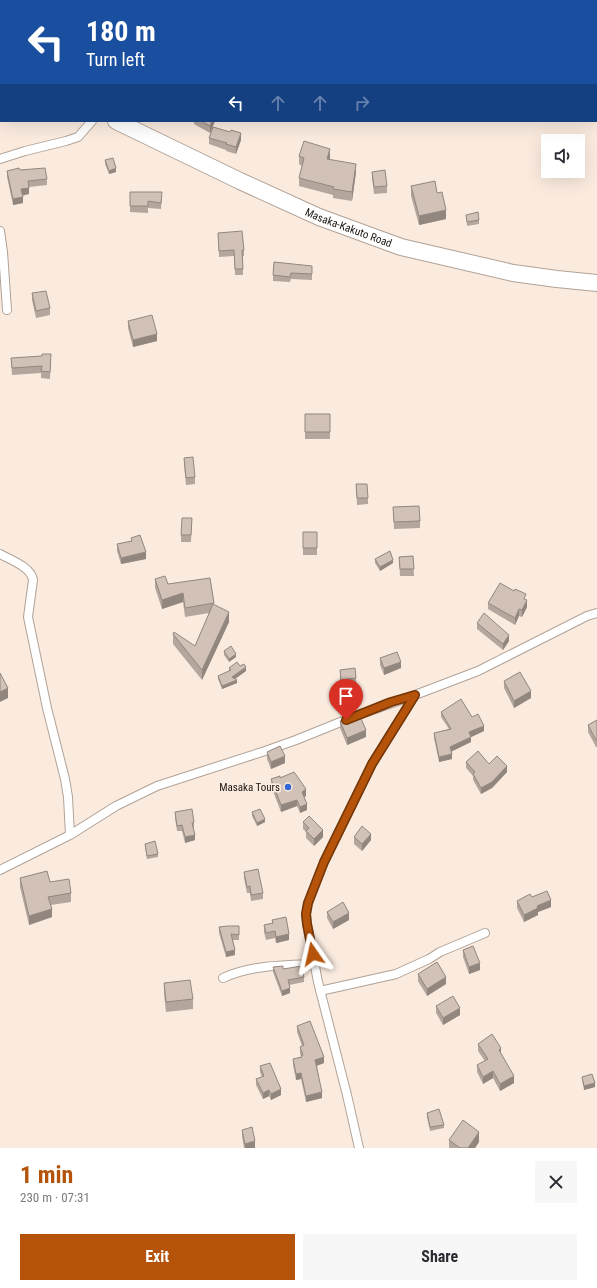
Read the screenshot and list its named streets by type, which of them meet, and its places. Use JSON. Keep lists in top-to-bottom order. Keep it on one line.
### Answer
{"streets":{"highway":["Masaka-Kakuto Road"]},"places":["Masaka Tours"],"page":{"turn":["180 m","Turn left"],"heading":["1 min","230 m · 07:31"],"buttons":["Exit","Share"]}}
